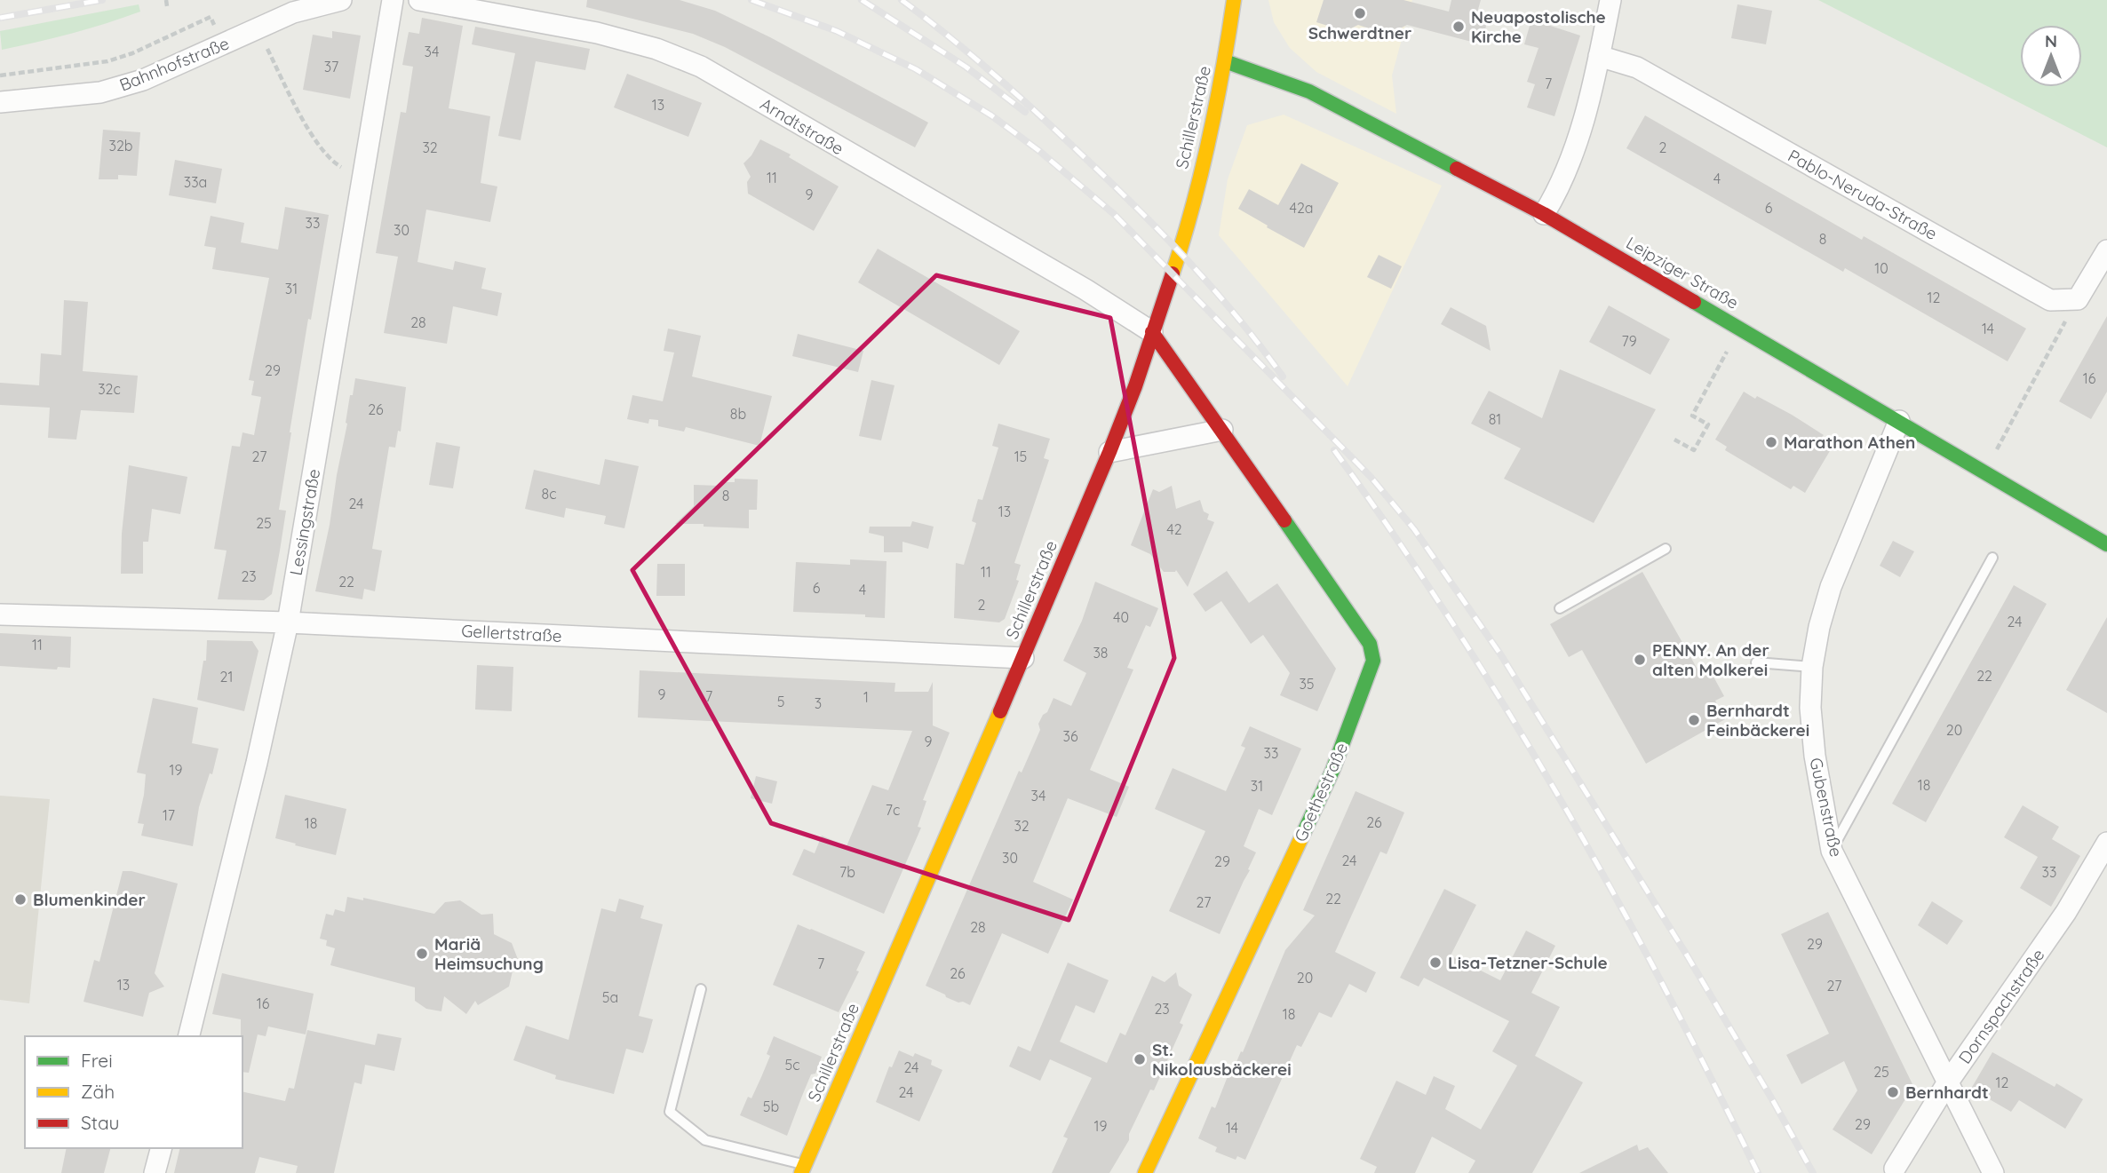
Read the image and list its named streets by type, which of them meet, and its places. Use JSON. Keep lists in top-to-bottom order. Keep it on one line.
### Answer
{"streets":{"main road":["Schillerstraße","Leipziger Straße","Goethestraße"],"street":["Bahnhofstraße","Arndtstraße","Pablo-Neruda-Straße","Lessingstraße","Gellertstraße","Gubenstraße","Dornspachstraße"]},"crossings":[["Schillerstraße","Arndtstraße"],["Schillerstraße","Leipziger Straße"],["Schillerstraße","Gellertstraße"],["Schillerstraße","Goethestraße"],["Arndtstraße","Goethestraße"],["Leipziger Straße","Gubenstraße"],["Lessingstraße","Gellertstraße"],["Gubenstraße","Dornspachstraße"]],"places":["Schwerdtner","Neuapostolische Kirche","Marathon Athen","PENNY. An der alten Molkerei","Bernhardt Feinbäckerei","Blumenkinder","Mariä Heimsuchung","Lisa-Tetzner-Schule","St. Nikolausbäckerei","Bernhardt"],"house_numbers":["34","37","7","13","32b","32","2","11","4","33a","9","42a","6","33","30","8","10","31","12","28","14","79","29","16","32c","26","8b","81","27","15","8c","8","24","13","25","42","11","23","22","6","4","2","40","24","11","38","22","21","35","9","7","1","5","3","20","36","9","33","19","18","31","34","7c","17","26","18","32","30","24","29","7b","33","22","27","28","29","7","26","20","13","27","5a","16","23","18","5c","24","25","12","24","5b","29","19","14"],"legend":["Frei","Zäh","Stau"],"north":"top"}
